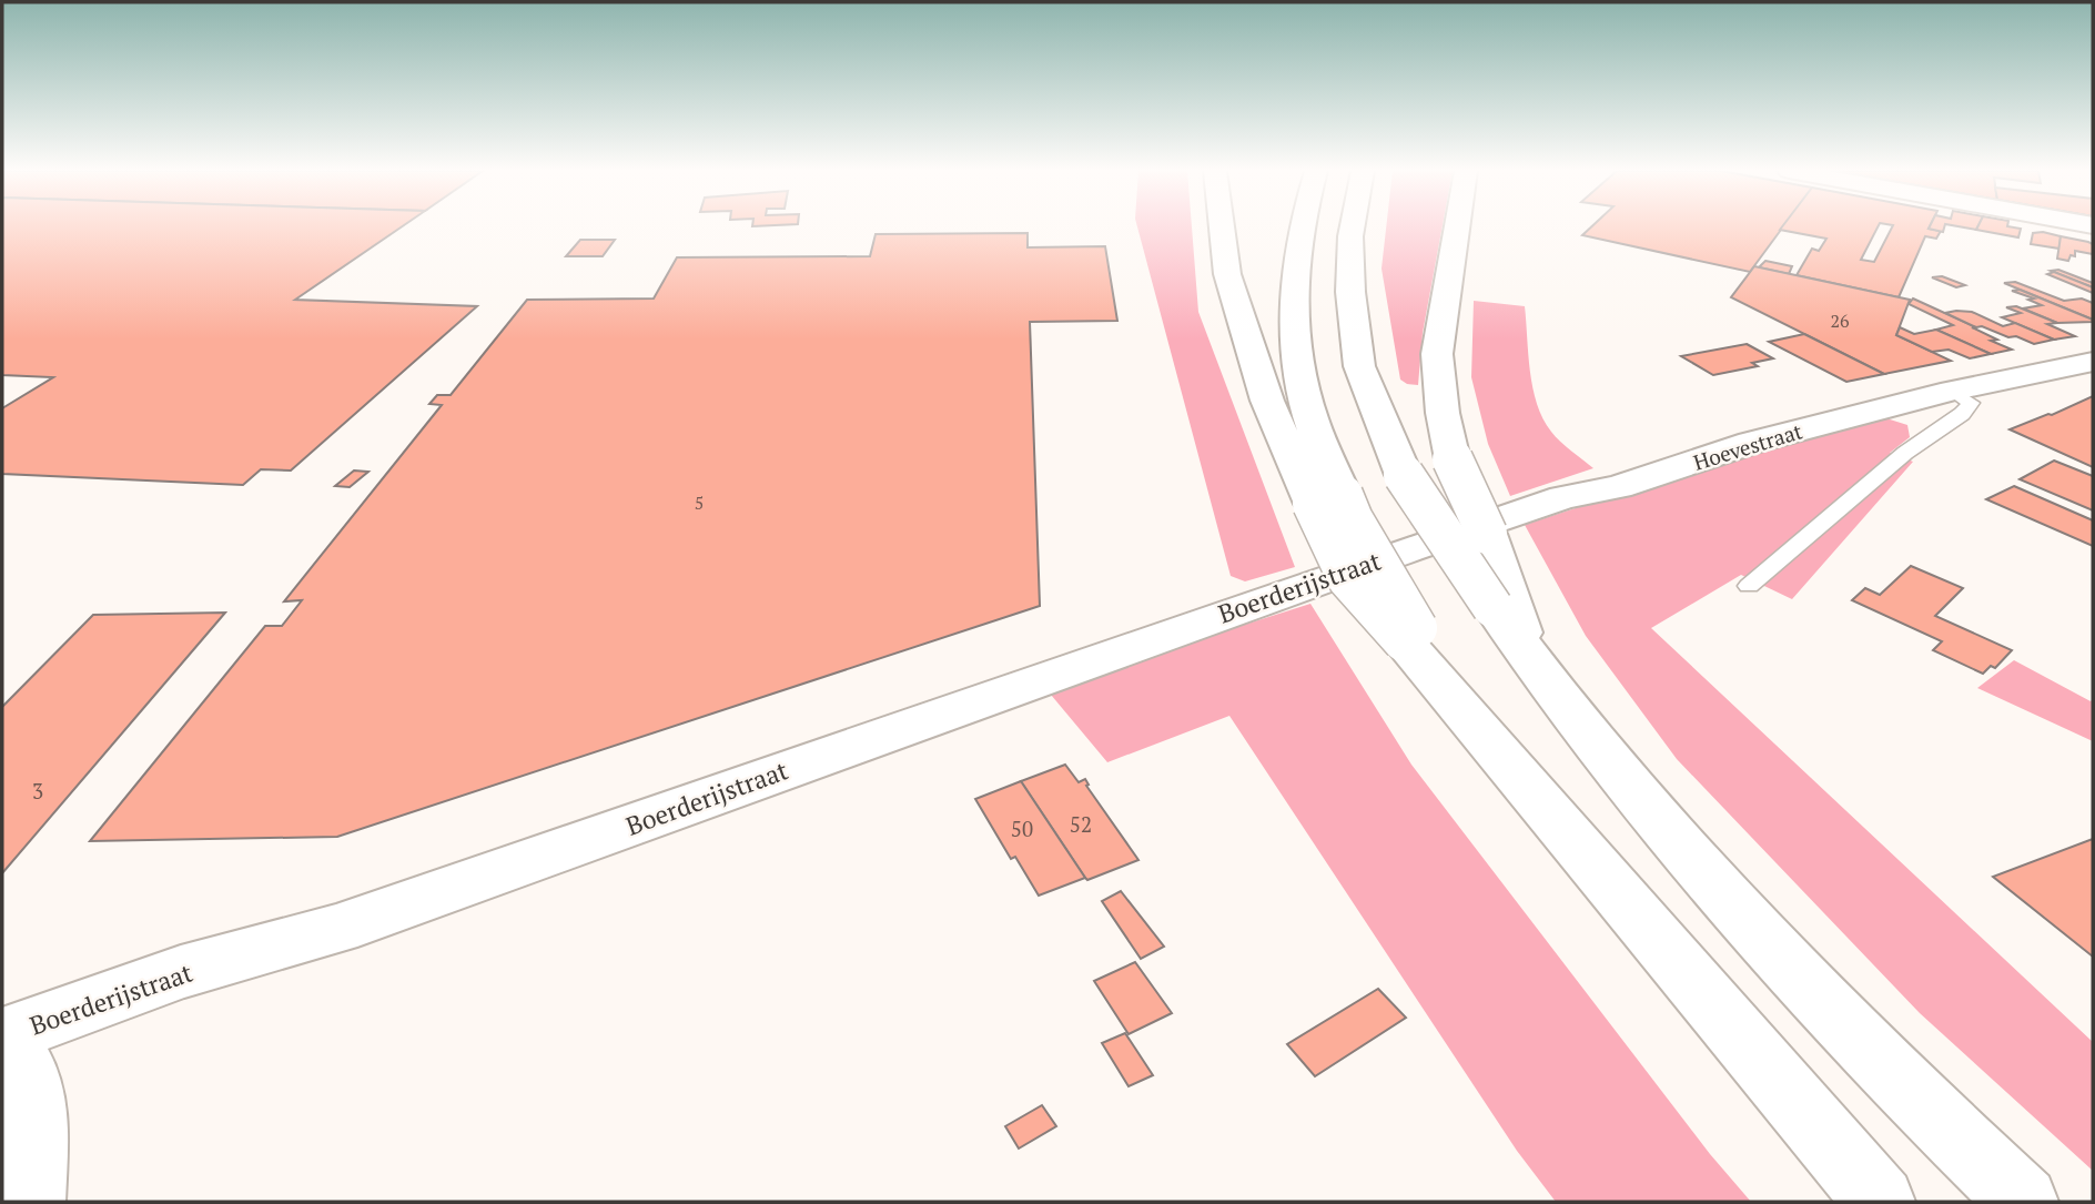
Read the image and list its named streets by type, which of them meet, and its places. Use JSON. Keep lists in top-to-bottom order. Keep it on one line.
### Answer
{"streets":{"main road":["Hoevestraat","Boerderijstraat"]},"crossings":[["Hoevestraat","Boerderijstraat"]],"house_numbers":["26","5","3","52","50"]}
